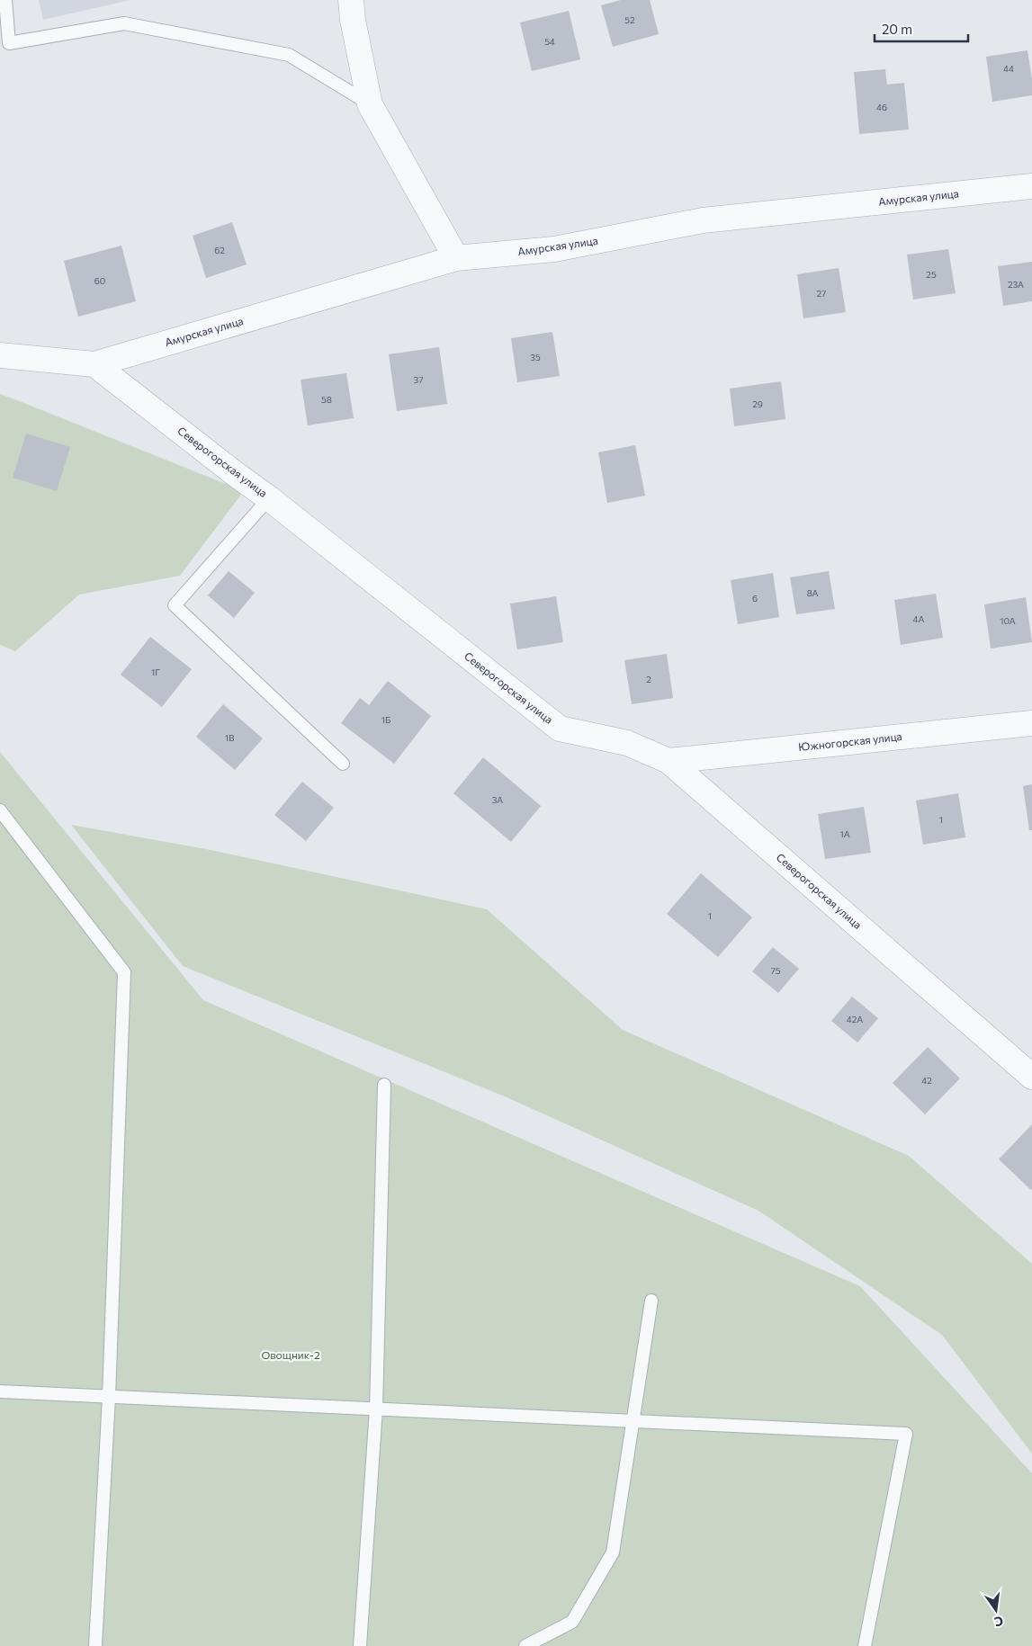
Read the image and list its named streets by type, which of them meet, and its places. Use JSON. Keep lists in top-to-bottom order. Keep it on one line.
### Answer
{"streets":{"street":["Амурская улица","Северогорская улица","Южногорская улица"]},"crossings":[["Амурская улица","Северогорская улица"],["Северогорская улица","Южногорская улица"]],"parks":["Овощник-2"],"house_numbers":["52","54","44","46","62","25","60","23А","27","35","37","58","29","8А","6","4А","10А","1Г","2","1Б","1В","3А","1","1А","1","75","42А","42"],"scale_bar":"20 m","north":"bottom"}
